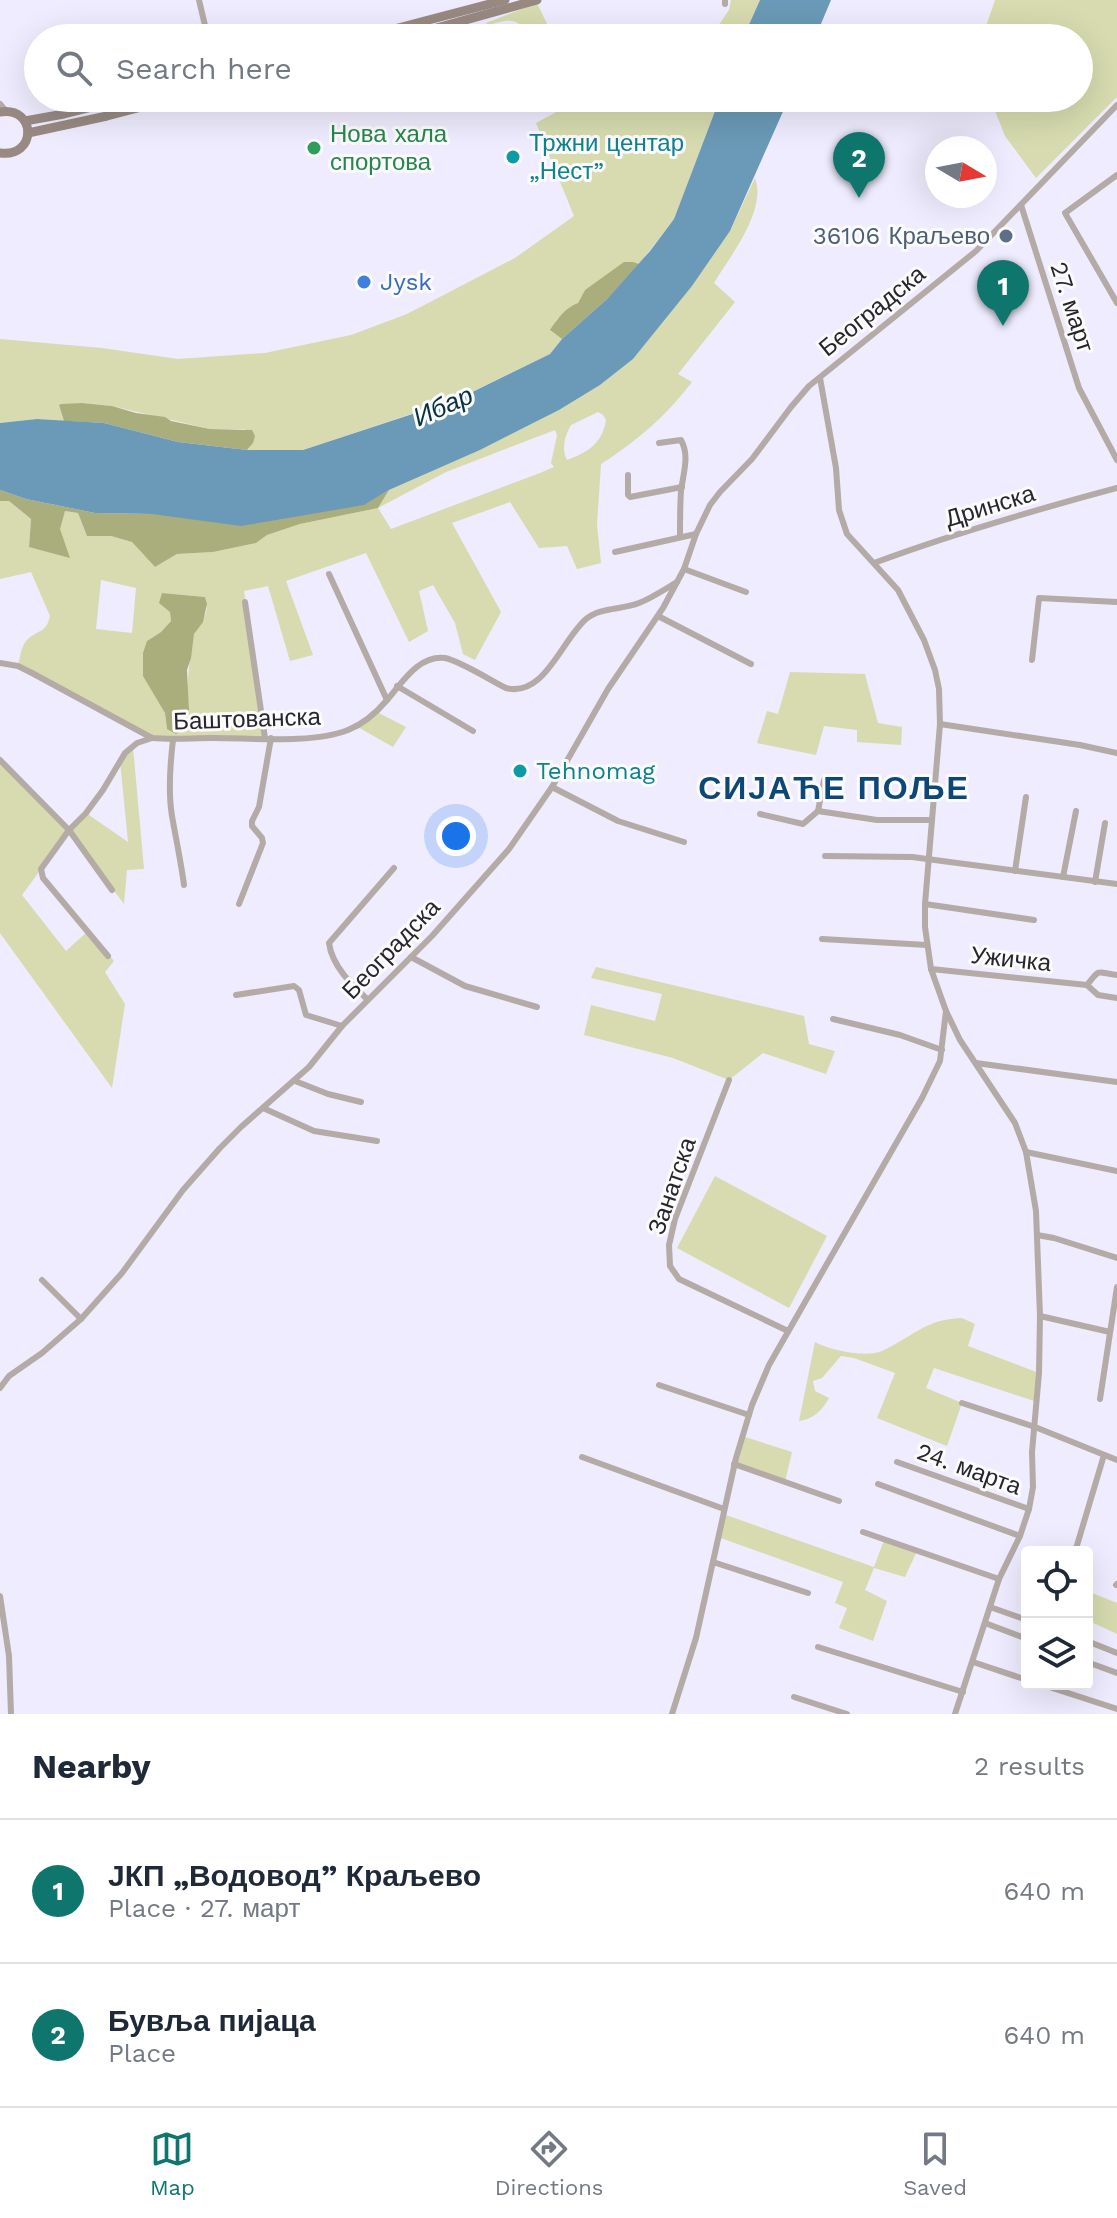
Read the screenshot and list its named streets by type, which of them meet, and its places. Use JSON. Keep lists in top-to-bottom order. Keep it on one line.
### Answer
{"streets":{"street":["27. март","Београдска","Дринска","Баштованска","Ужичка","Занатска","24. марта"]},"crossings":[["27. март","Београдска"],["Београдска","Баштованска"]],"districts":["СИЈАЋЕ ПОЉЕ"],"water":["Ибар"],"places":["Нова хала спортова","Тржни центар „Нест”","36106 Краљево","Jysk","Tehnomag"],"north":"right","page":{"search":"Search here","pins":["2","1"],"heading":["Nearby","2 results"],"list":[{"mark":"1","name":"ЈКП „Водовод” Краљево","note":"Place · 27. март","value":"640 m"},{"mark":"2","name":"Бувља пијаца","note":"Place","value":"640 m"}],"nav":["Map","Directions","Saved"]}}
